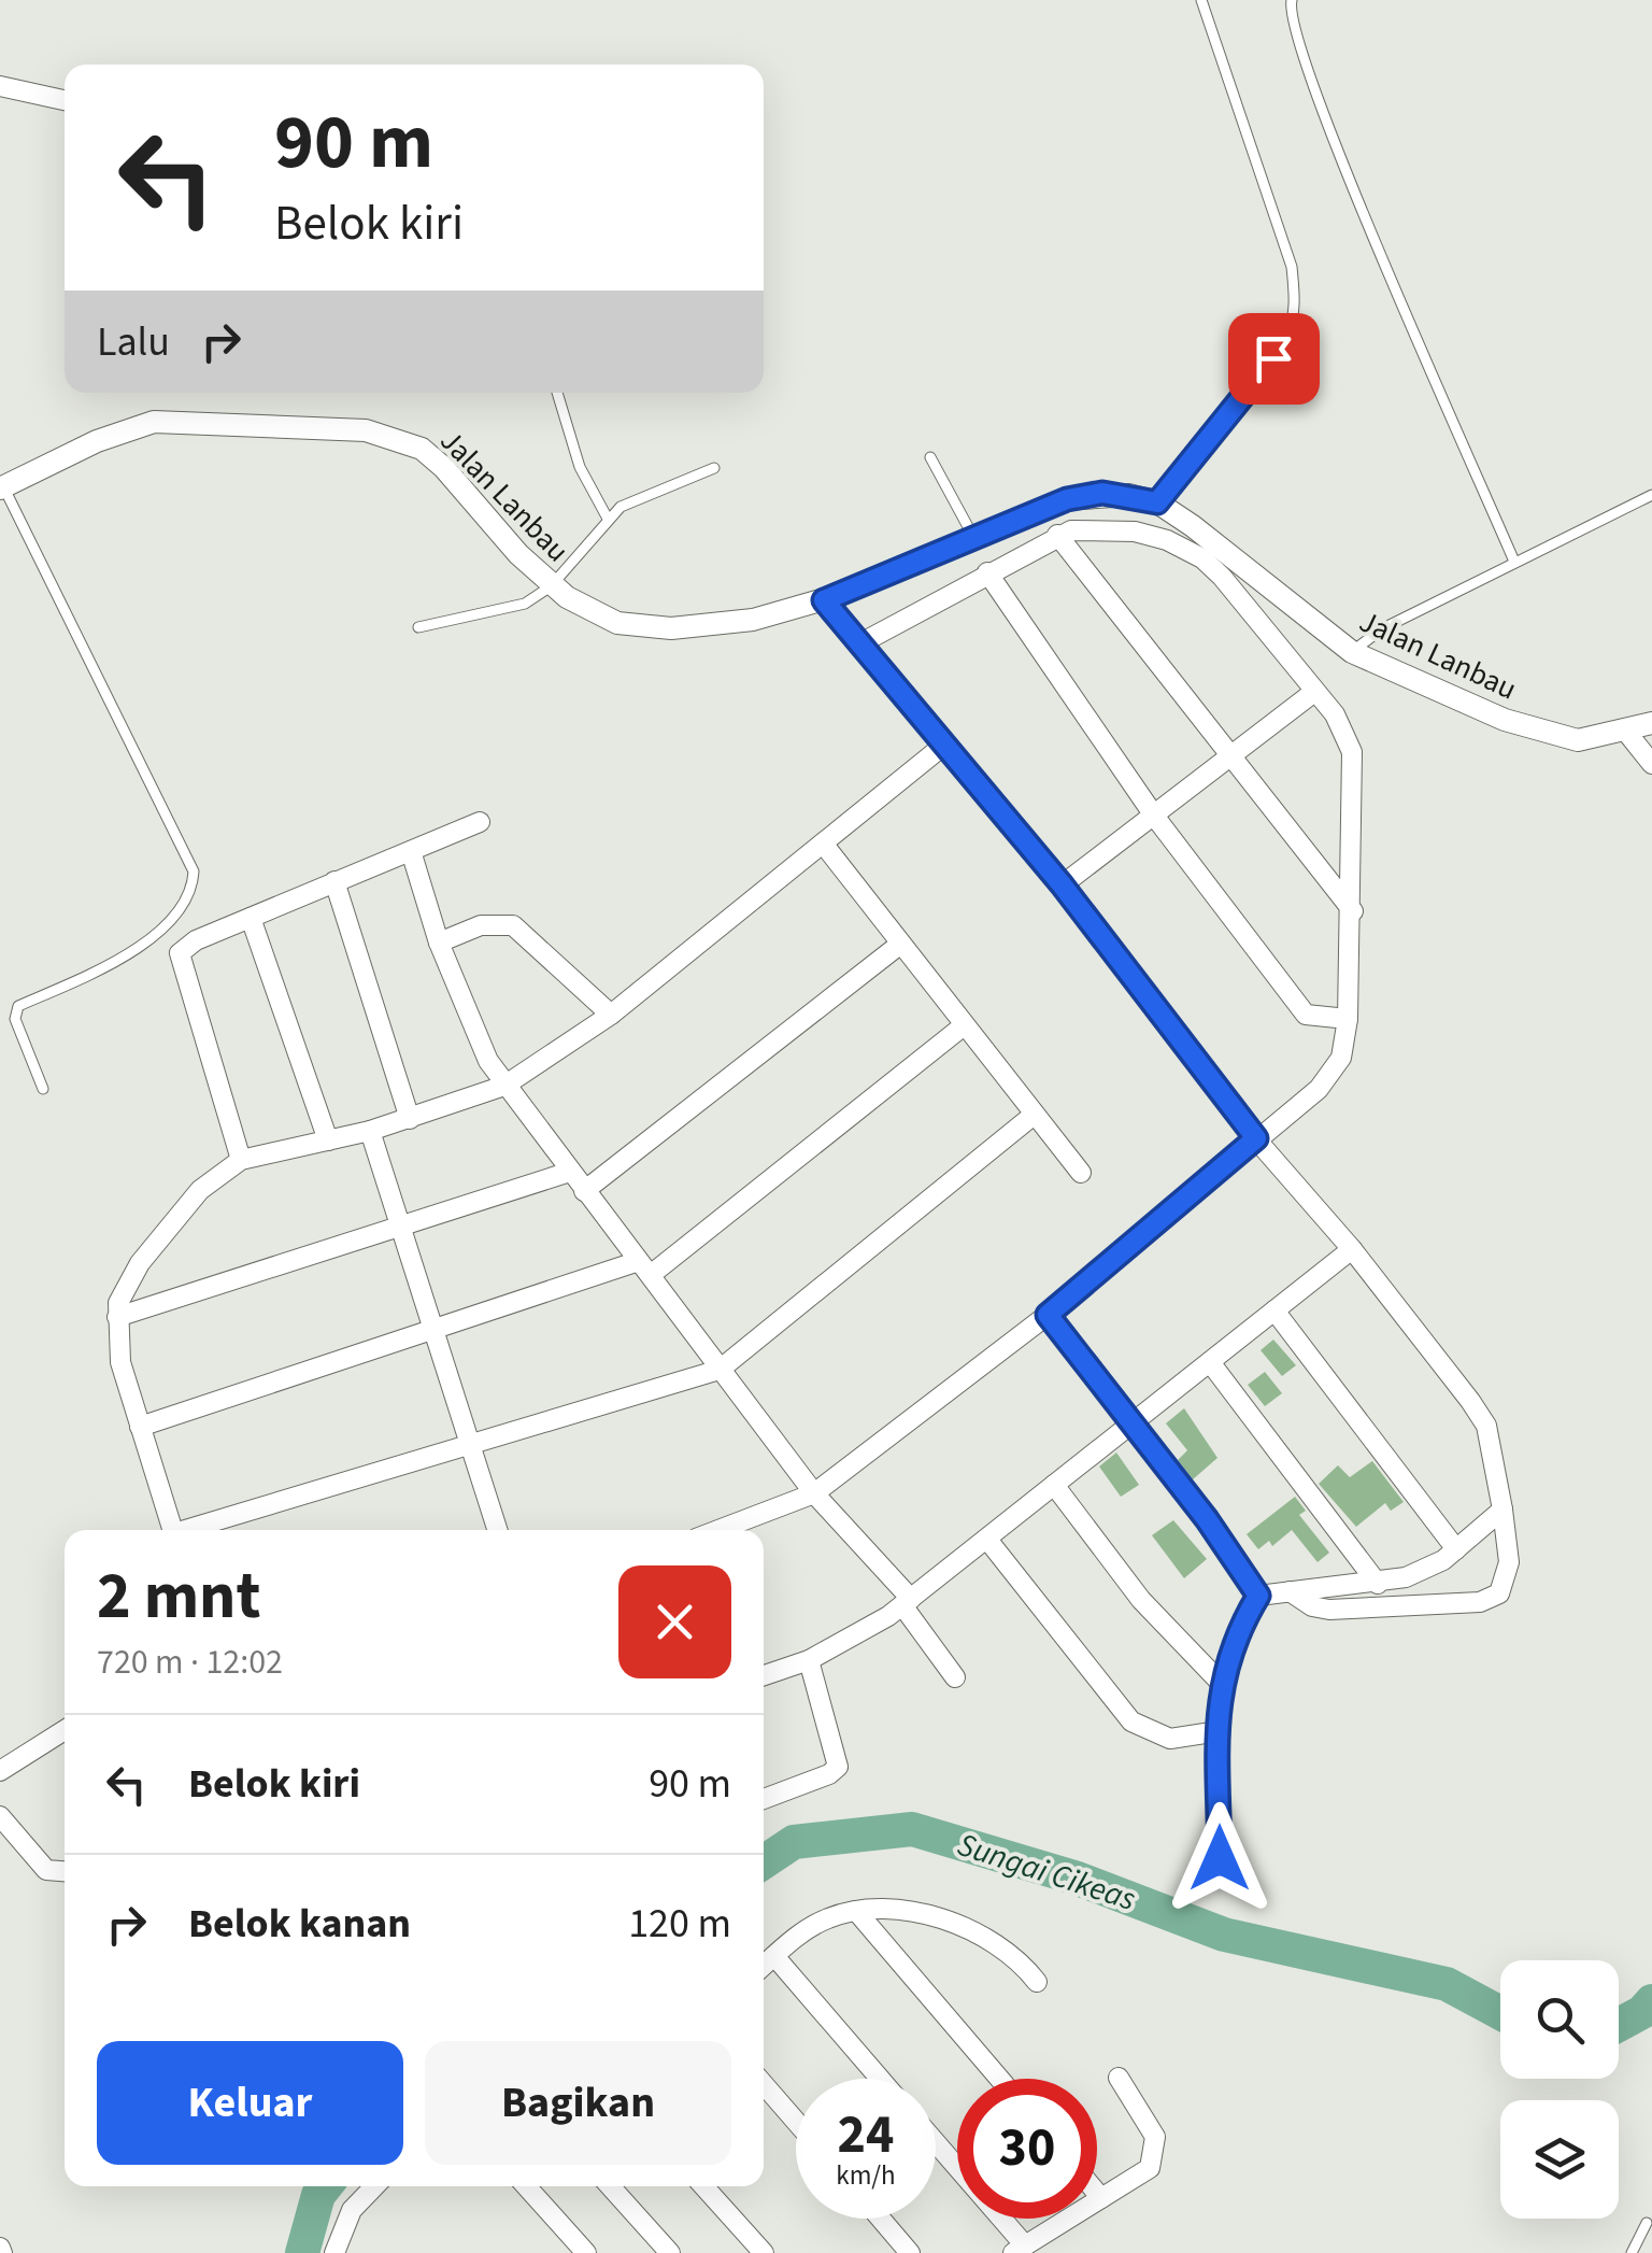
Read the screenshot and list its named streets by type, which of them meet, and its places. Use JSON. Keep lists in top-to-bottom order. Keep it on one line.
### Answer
{"streets":{"street":["Jalan Lanbau"]},"water":["Sungai Cikeas"],"page":{"turn":["90 m","Belok kiri"],"then":"Lalu","heading":["2 mnt","720 m · 12:02"],"list":[{"name":"Belok kiri","value":"90 m"},{"name":"Belok kanan","value":"120 m"}],"buttons":["Keluar","Bagikan"],"speed":"24 km/h","limit":"30"}}
